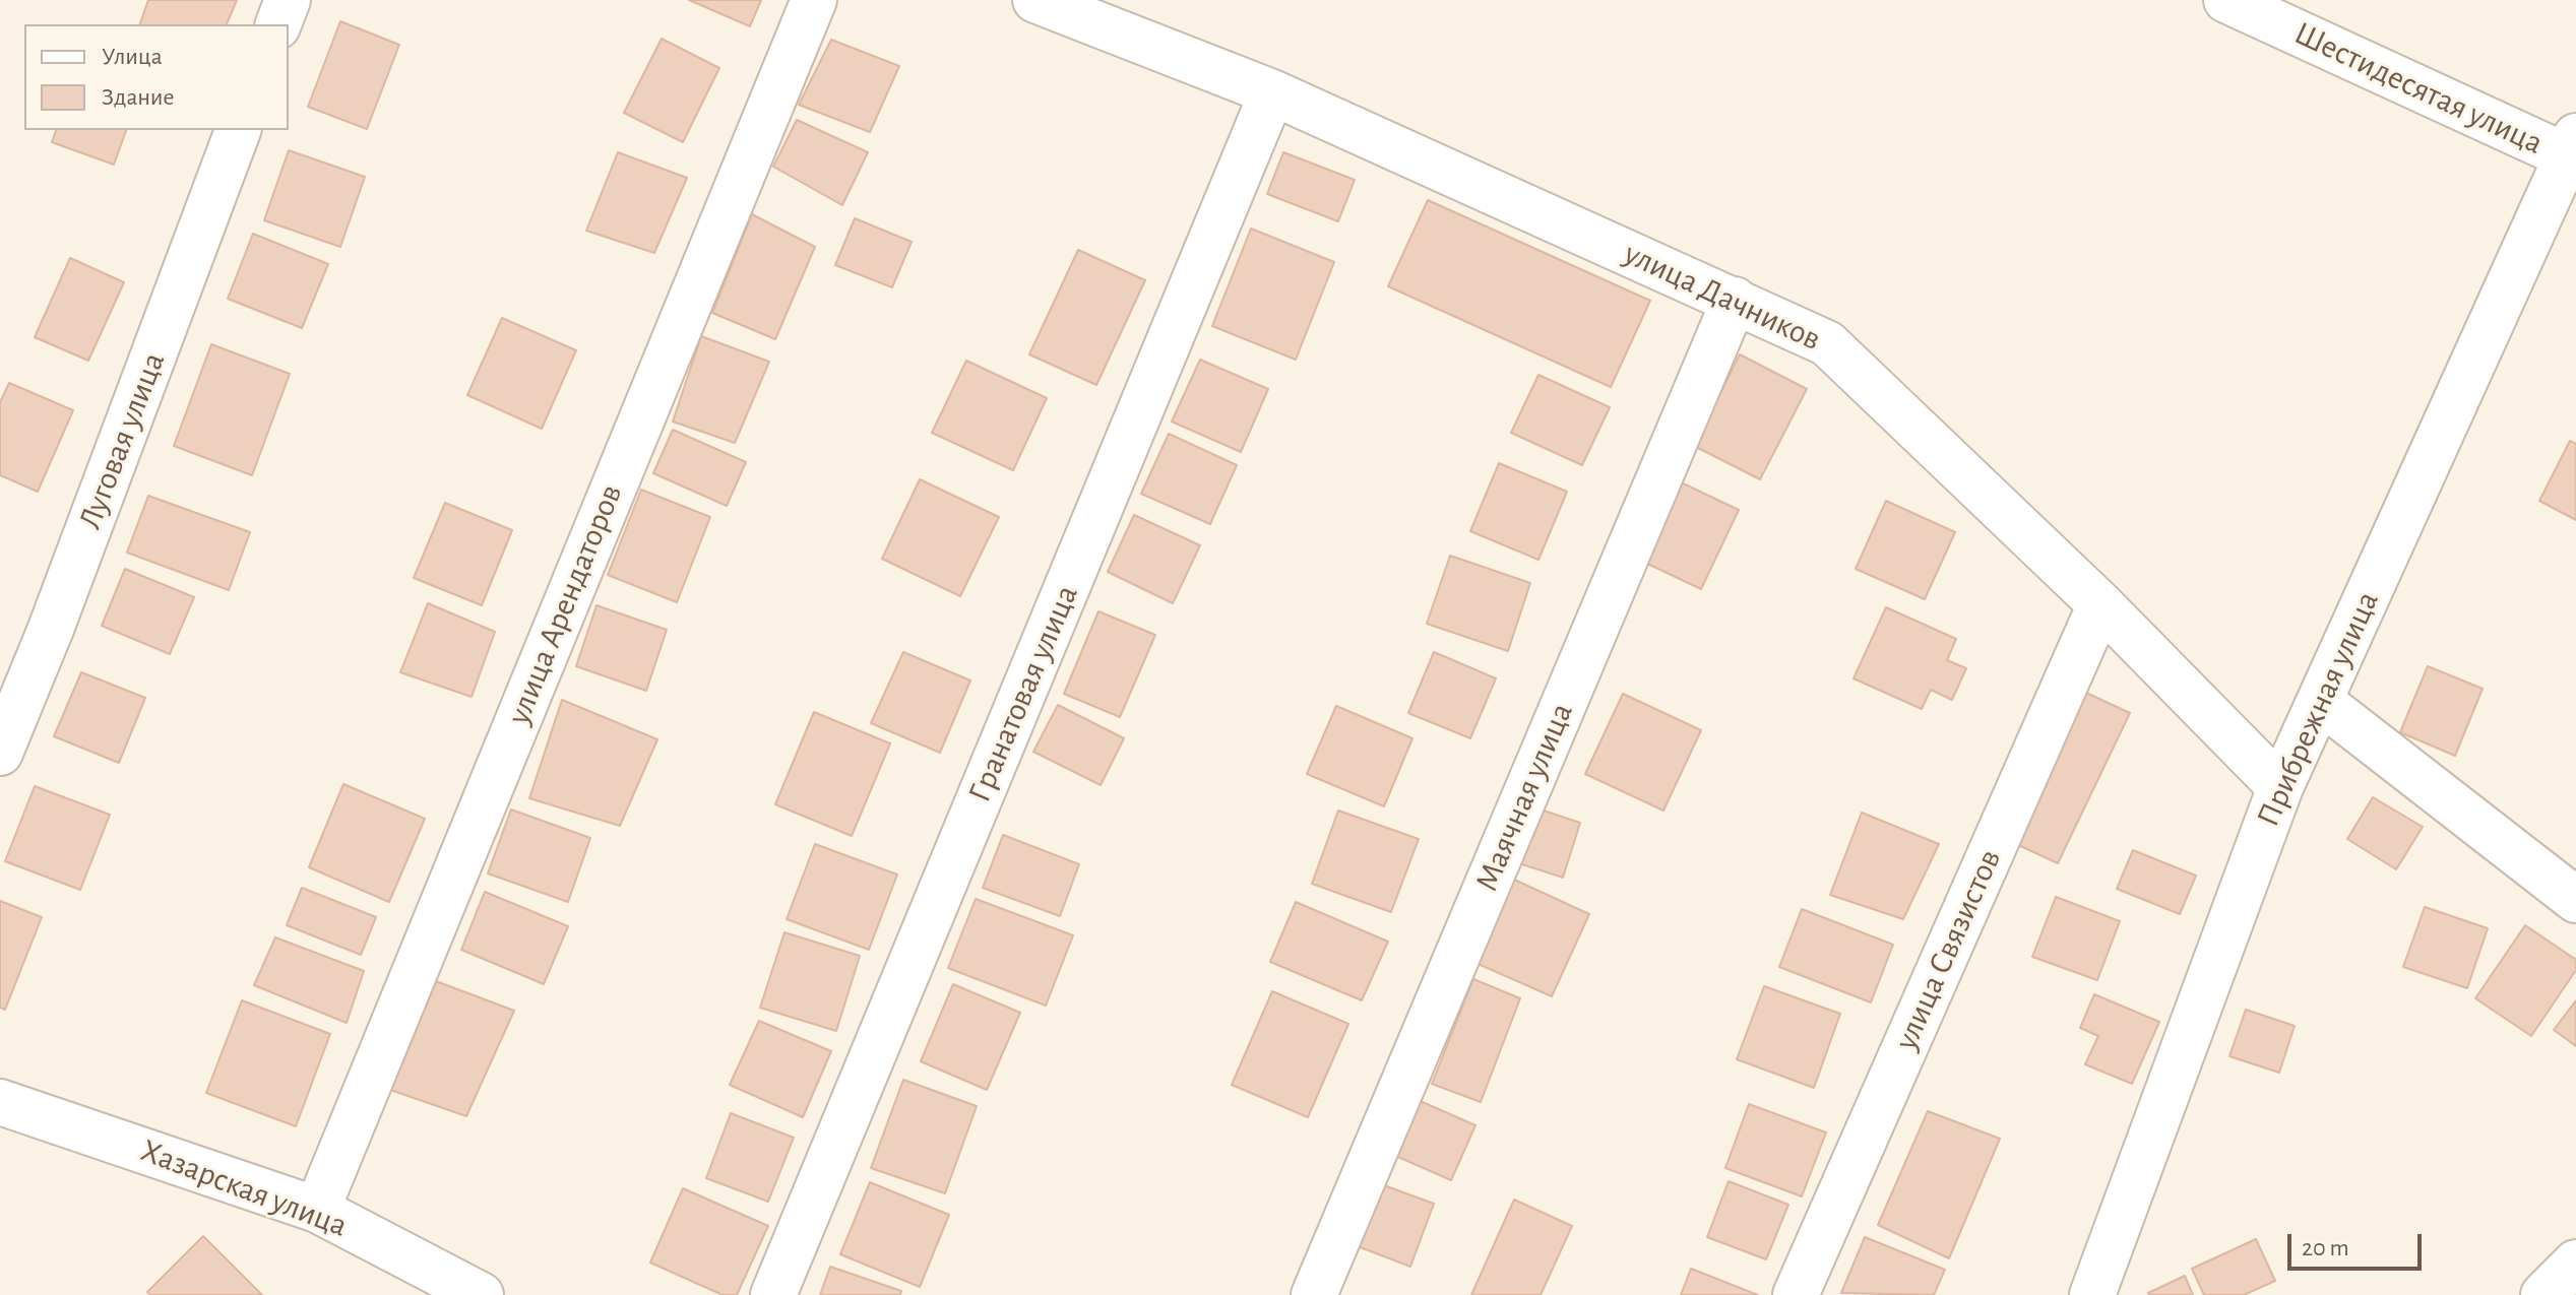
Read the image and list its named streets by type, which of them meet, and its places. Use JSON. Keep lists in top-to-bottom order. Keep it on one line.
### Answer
{"streets":{"street":["Шестидесятая улица","улица Дачников","Луговая улица","улица Арендаторов","Гранатовая улица","Прибрежная улица","Маячная улица","улица Связистов","Хазарская улица"]},"crossings":[["Шестидесятая улица","Прибрежная улица"],["улица Дачников","Гранатовая улица"],["улица Дачников","Прибрежная улица"],["улица Дачников","Маячная улица"],["улица Дачников","улица Связистов"],["улица Арендаторов","Хазарская улица"]],"legend":["Улица","Здание"],"scale_bar":"20 m"}
